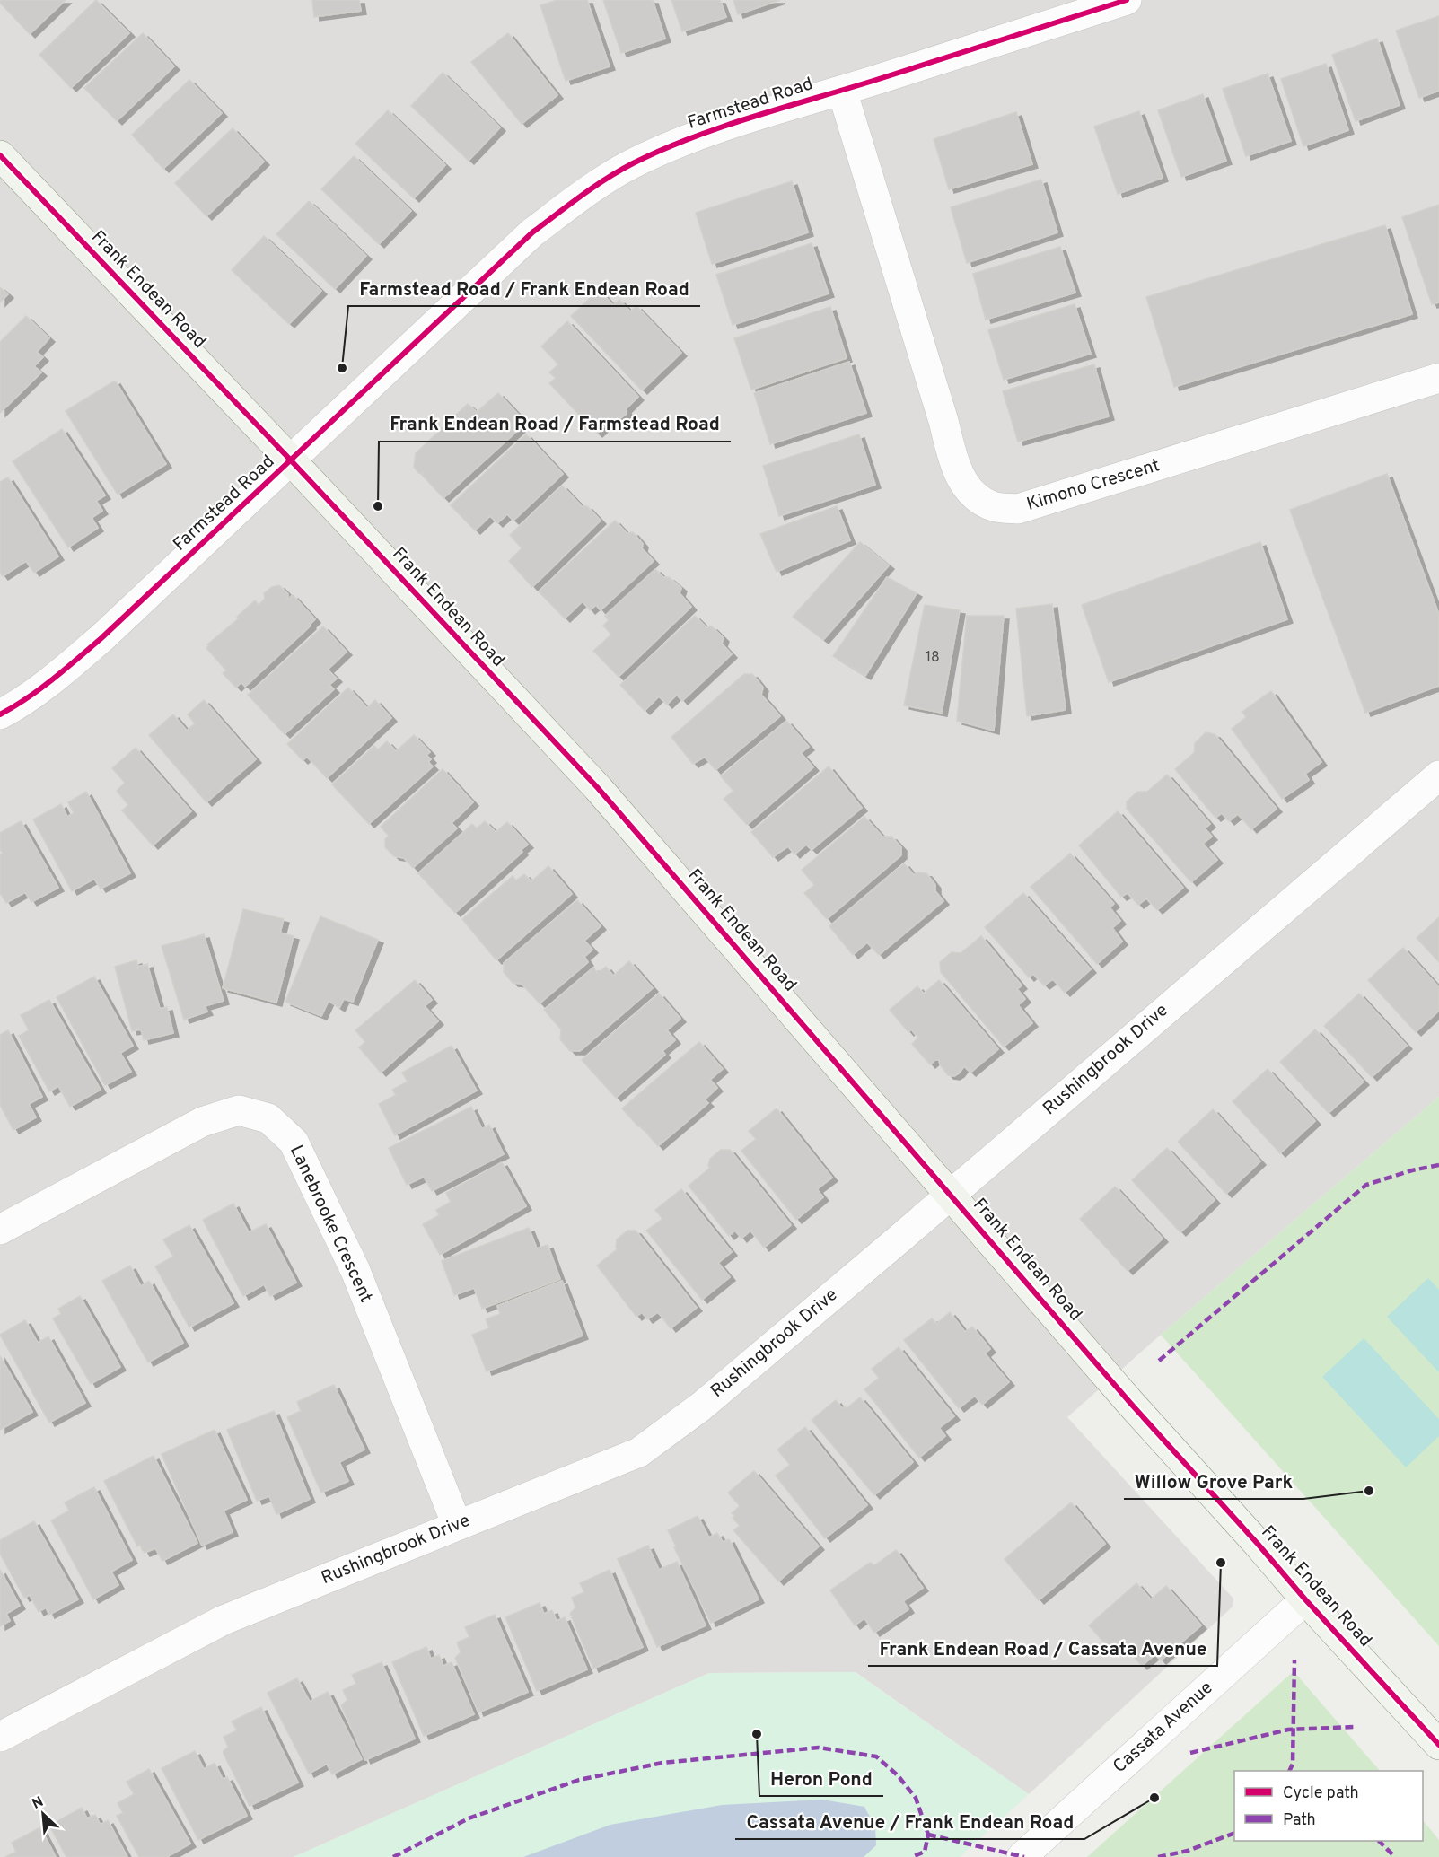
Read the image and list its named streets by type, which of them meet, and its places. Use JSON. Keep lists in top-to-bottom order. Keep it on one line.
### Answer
{"streets":{"street":["Farmstead Road","Frank Endean Road","Kimono Crescent","Rushingbrook Drive","Lanebrooke Crescent","Cassata Avenue"]},"crossings":[["Farmstead Road","Frank Endean Road"],["Farmstead Road","Kimono Crescent"],["Frank Endean Road","Rushingbrook Drive"],["Frank Endean Road","Cassata Avenue"],["Rushingbrook Drive","Lanebrooke Crescent"]],"places":["Farmstead Road / Frank Endean Road","Frank Endean Road / Farmstead Road","Willow Grove Park","Frank Endean Road / Cassata Avenue","Heron Pond","Cassata Avenue / Frank Endean Road"],"house_numbers":["18"],"legend":["Cycle path","Path"],"north":"top left"}
